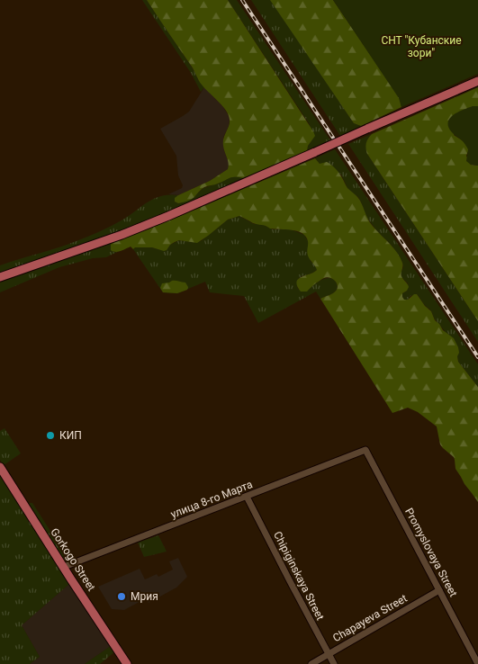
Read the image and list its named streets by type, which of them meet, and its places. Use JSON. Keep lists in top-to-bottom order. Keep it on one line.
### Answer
{"streets":{"main road":["Gorkogo Street"],"street":["улица 8-го Марта","Promyslovaya Street","Chipiginskaya Street","Chapayeva Street"]},"crossings":[["улица 8-го Марта","Promyslovaya Street"],["улица 8-го Марта","Gorkogo Street"],["улица 8-го Марта","Chipiginskaya Street"],["Promyslovaya Street","Chapayeva Street"],["Chipiginskaya Street","Chapayeva Street"]],"parks":["СНТ \"Кубанские зори\""],"places":["КИП","Мрия"]}
